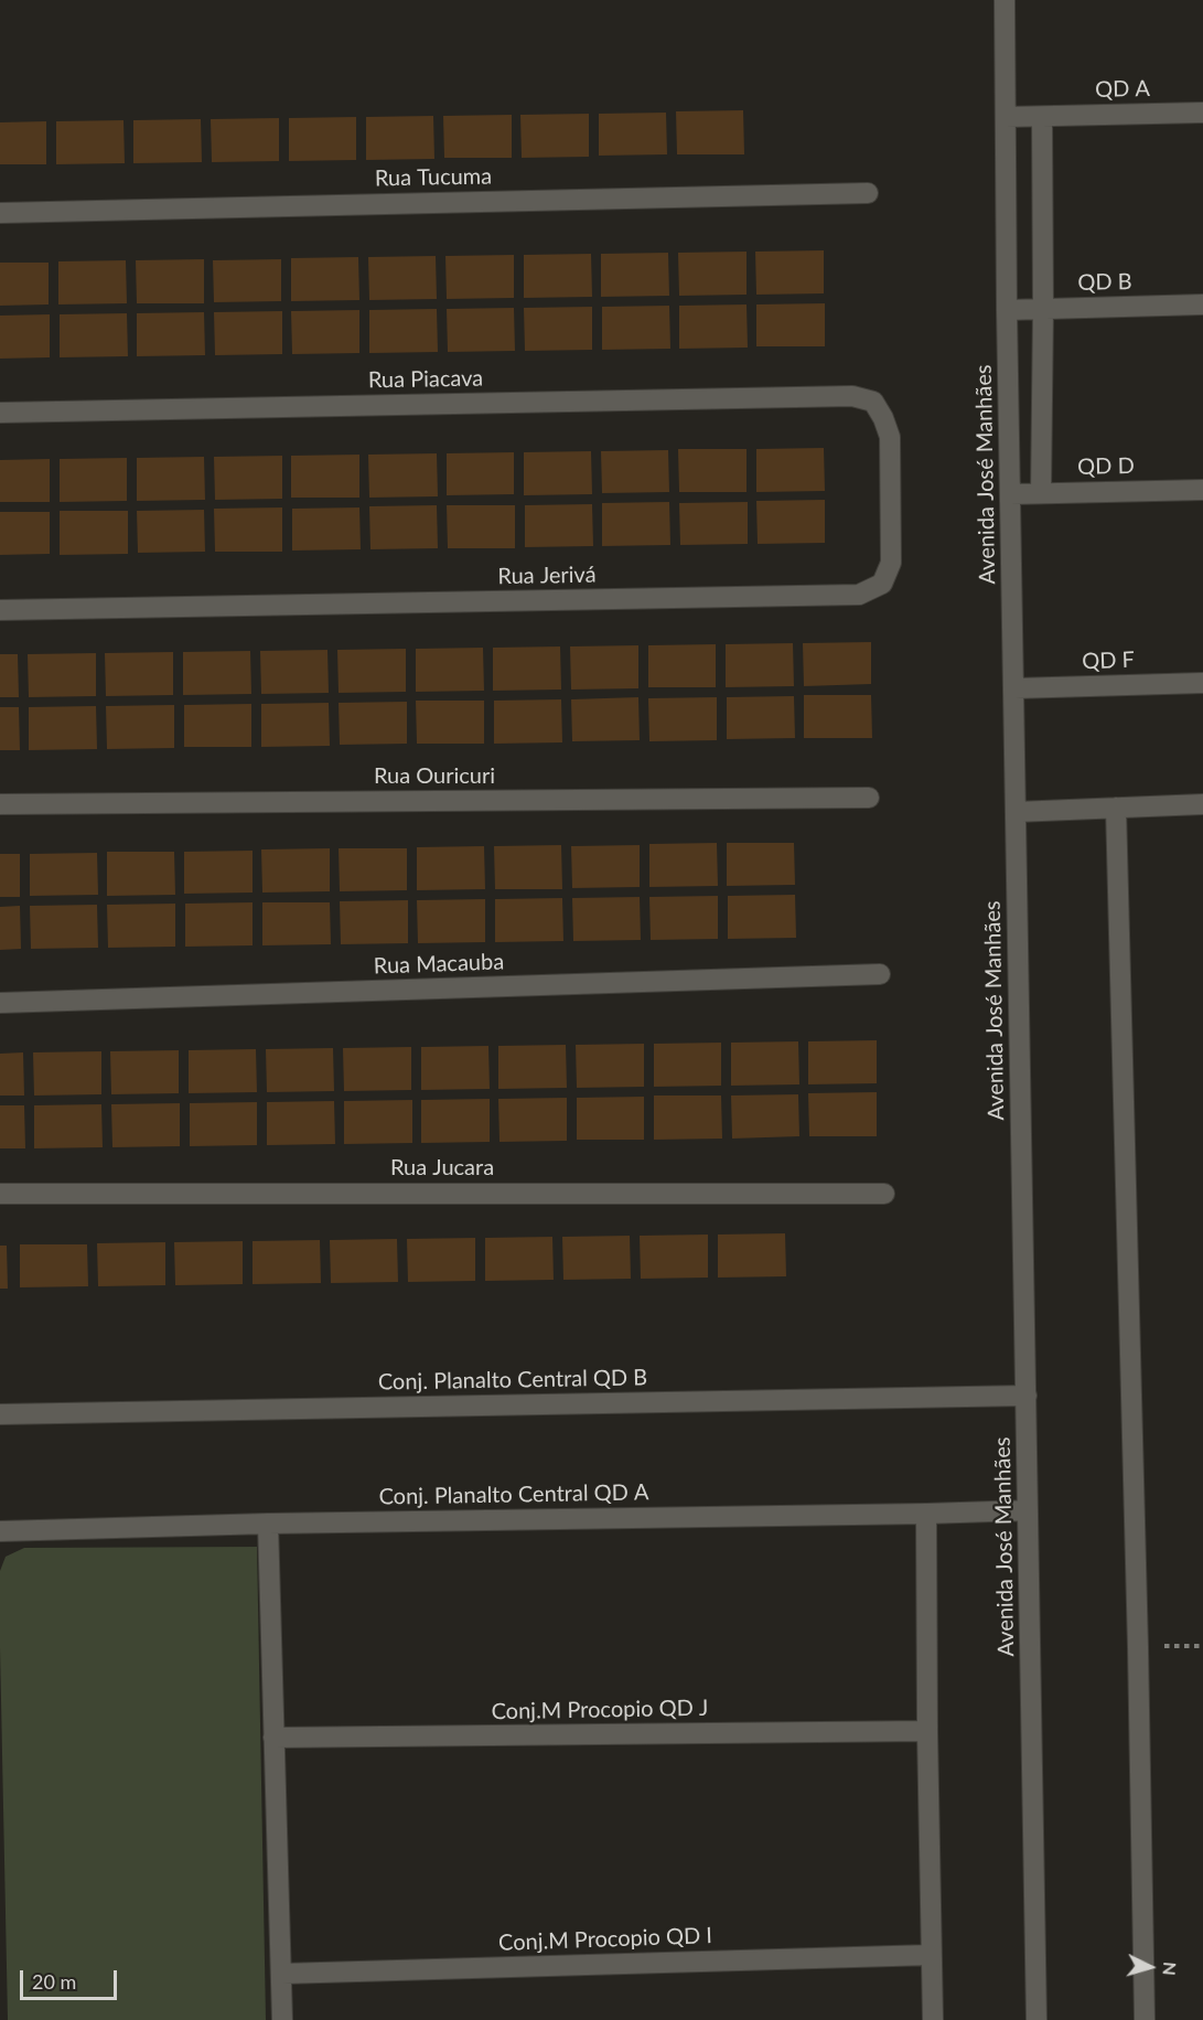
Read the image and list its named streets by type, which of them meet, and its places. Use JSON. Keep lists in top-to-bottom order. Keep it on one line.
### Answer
{"streets":{"street":["QD A","Rua Tucuma","QD B","Rua Piacava","QD D","Avenida José Manhães","Rua Jerivá","QD F","Rua Ouricuri","Rua Macauba","Rua Jucara","Conj. Planalto Central QD B","Conj. Planalto Central QD A","Conj.M Procopio QD J","Conj.M Procopio QD I"]},"crossings":[["QD A","Avenida José Manhães"],["QD B","Avenida José Manhães"],["Rua Piacava","Rua Jerivá"],["QD D","Avenida José Manhães"],["Avenida José Manhães","QD F"],["Avenida José Manhães","Conj. Planalto Central QD B"],["Avenida José Manhães","Conj. Planalto Central QD A"]],"scale_bar":"20 m","north":"right"}
